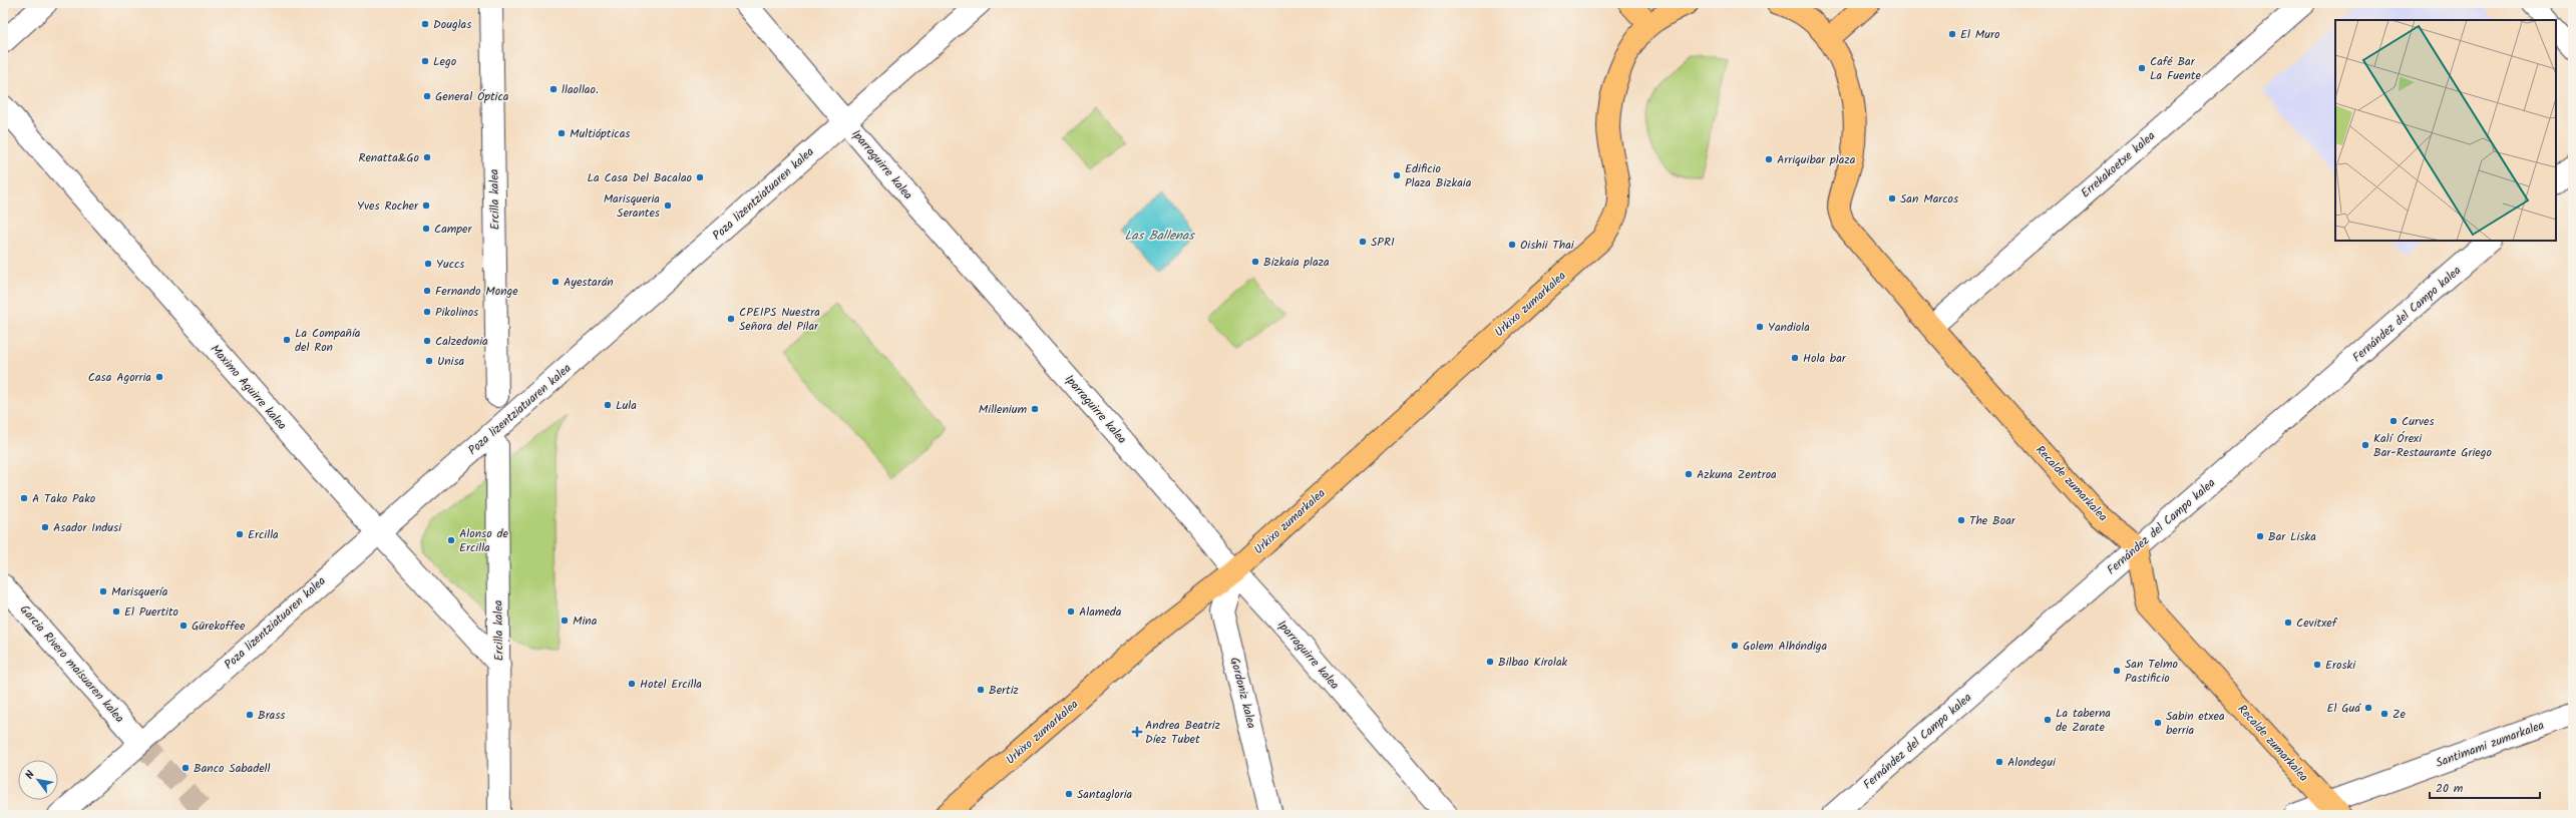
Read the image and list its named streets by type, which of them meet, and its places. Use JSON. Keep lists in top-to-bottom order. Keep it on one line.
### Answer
{"streets":{"main road":["Urkixo zumarkalea","Recalde zumarkalea"],"street":["Iparraguirre kalea","Errekakoetxe kalea","Poza lizentziatuaren kalea","Ercilla kalea","Fernández del Campo kalea","Maximo Aguirre kalea","Garcia Rivero maisuaren kalea","Gordoniz kalea","Santimami zumarkalea"]},"crossings":[["Iparraguirre kalea","Poza lizentziatuaren kalea"],["Iparraguirre kalea","Urkixo zumarkalea"],["Iparraguirre kalea","Gordoniz kalea"],["Errekakoetxe kalea","Recalde zumarkalea"],["Poza lizentziatuaren kalea","Maximo Aguirre kalea"],["Poza lizentziatuaren kalea","Garcia Rivero maisuaren kalea"],["Ercilla kalea","Maximo Aguirre kalea"],["Urkixo zumarkalea","Gordoniz kalea"],["Fernández del Campo kalea","Recalde zumarkalea"],["Recalde zumarkalea","Santimami zumarkalea"]],"water":["Las Ballenas"],"places":{"other":["Douglas","El Muro","Lego","Café Bar La Fuente","llaollao.","General Óptica","Multiópticas","Renatta&Go","Arriquibar plaza","Edificio Plaza Bizkaia","La Casa Del Bacalao","San Marcos","Yves Rocher","Marisqueria Serantes","Camper","SPRI","Oishii Thai","Bizkaia plaza","Yuccs","Ayestarán","Fernando Monge","Pikolinos","CPEIPS Nuestra Señora del Pilar","Yandiola","La Compañía del Ron","Calzedonia","Hola bar","Unisa","Casa Agorria","Lula","Millenium","Curves","Kalí Órexi Bar-Restaurante Griego","Azkuna Zentroa","A Tako Pako","The Boar","Asador Indusi","Ercilla","Bar Liska","Alonso de Ercilla","Marisquería","El Puertito","Alameda","Mina","Cevitxef","Gürekoffee","Golem Alhóndiga","Bilbao Kirolak","Eroski","San Telmo Pastificio","Hotel Ercilla","Bertiz","El Guá","Ze","Brass","La taberna de Zarate","Sabin etxea berria","Alondegui","Banco Sabadell","Santagloria"],"health":["Andrea Beatriz Díez Tubet"]},"scale_bar":"20 m","north":"top left"}
